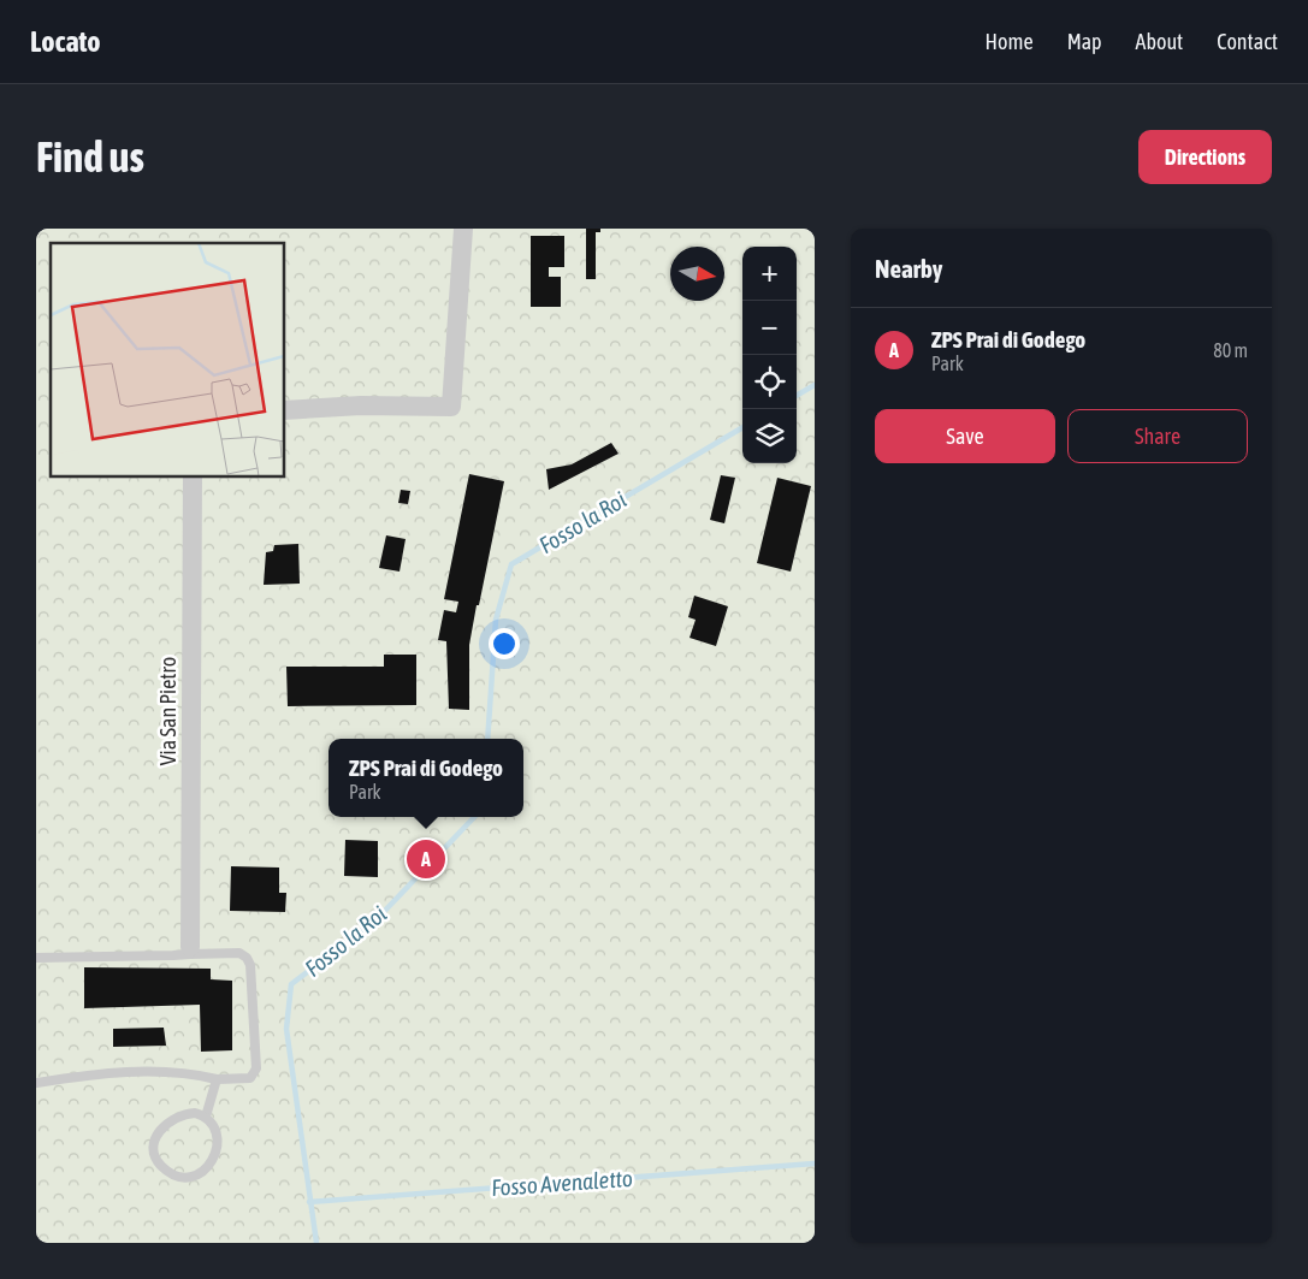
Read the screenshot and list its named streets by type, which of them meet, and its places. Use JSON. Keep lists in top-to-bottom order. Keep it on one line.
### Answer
{"streets":{"street":["Via San Pietro"]},"water":["Fosso la Roi","Fosso Avenaletto"],"north":"right","page":{"header":"Locato","nav":["Home","Map","About","Contact"],"buttons":["Directions",["Save","Share"]],"title":"Find us","heading":"Nearby","map_buttons":["+","−"],"list":[{"mark":"A","name":"ZPS Prai di Godego","note":"Park","value":"80 m"}],"popup":["ZPS Prai di Godego","Park"],"pins":"A"}}
